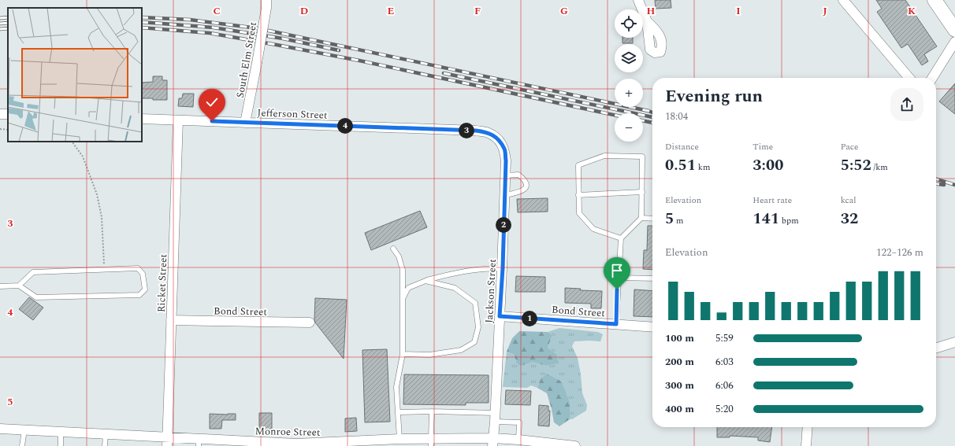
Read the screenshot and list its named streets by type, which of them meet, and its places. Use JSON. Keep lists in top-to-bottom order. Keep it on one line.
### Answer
{"streets":{"street":["South Elm Street","Jefferson Street","Ricket Street","Jackson Street","Bond Street","Monroe Street"]},"crossings":[["South Elm Street","Jefferson Street"],["Jefferson Street","Ricket Street"],["Jefferson Street","Jackson Street"],["Ricket Street","Bond Street"],["Ricket Street","Monroe Street"],["Jackson Street","Bond Street"],["Jackson Street","Monroe Street"]],"page":{"map_buttons":["+","−"],"heading":["Evening run","18:04"],"pins":["4","3","2","1"],"stats":[["Distance","0.51 km"],["Time","3:00"],["Pace","5:52 /km"],["Elevation","5 m"],["Heart rate","141 bpm"],["kcal","32"]],"chart":["Elevation","122–126 m"],"list":[{"name":"100 m","note":"5:59"},{"name":"200 m","note":"6:03"},{"name":"300 m","note":"6:06"},{"name":"400 m","note":"5:20"}]},"grid":{"columns":["C","D","E","F","G","H","I","J","K"],"rows":["3","4","5"]}}
